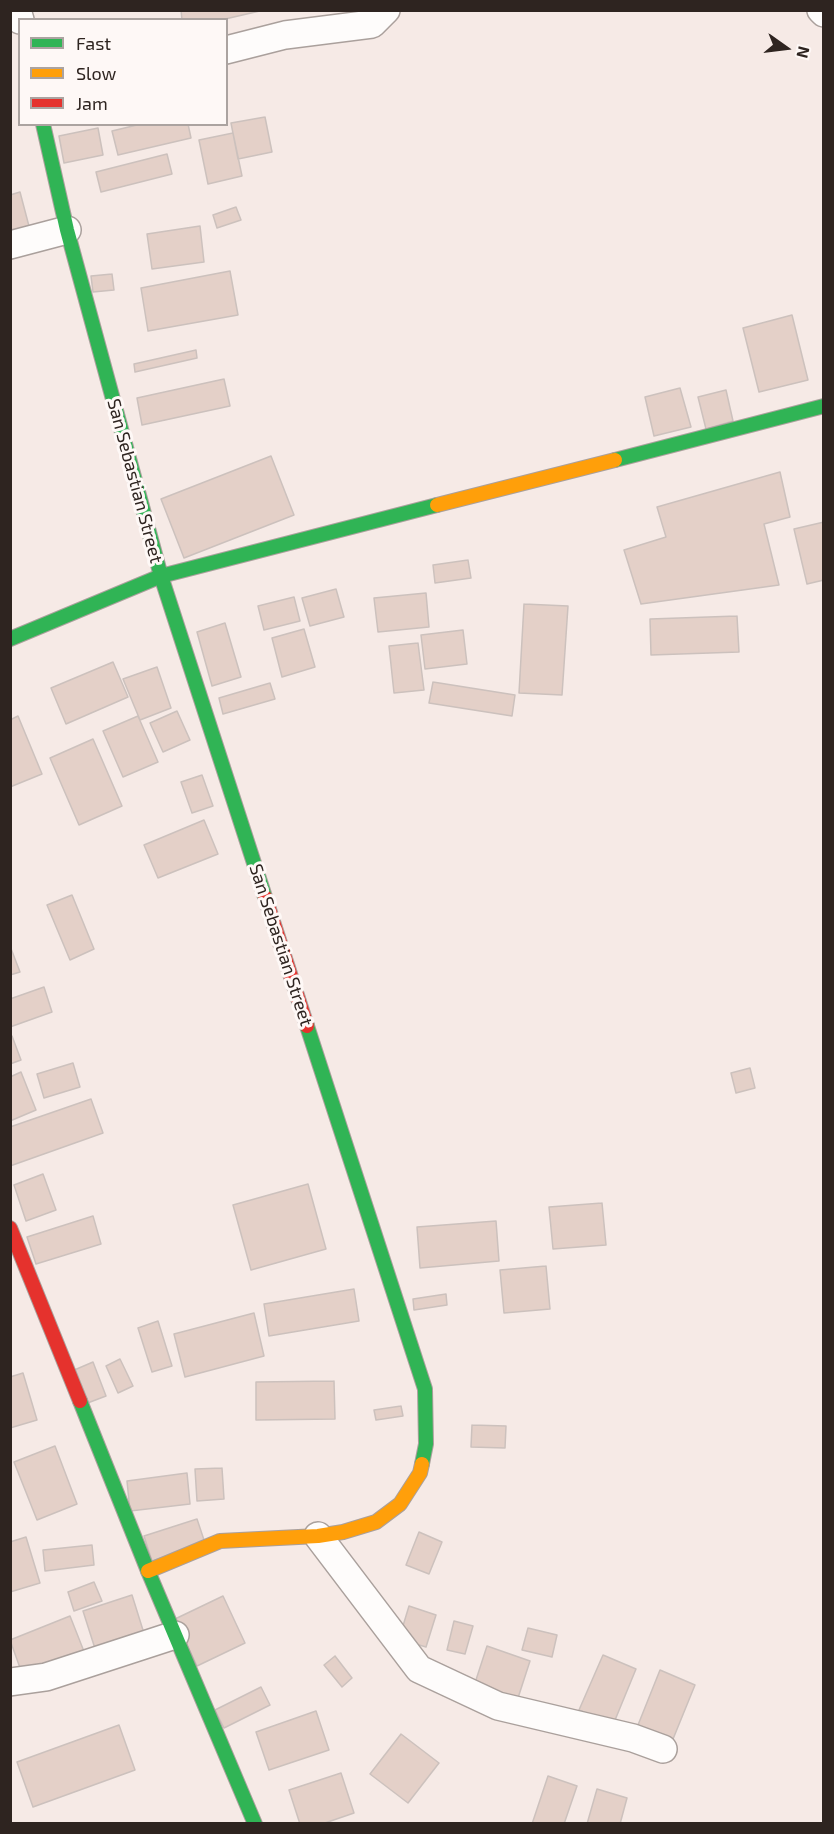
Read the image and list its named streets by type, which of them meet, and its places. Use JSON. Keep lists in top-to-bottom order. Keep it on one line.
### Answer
{"streets":{"street":["San Sebastian Street"]},"legend":["Fast","Slow","Jam"],"north":"right"}
